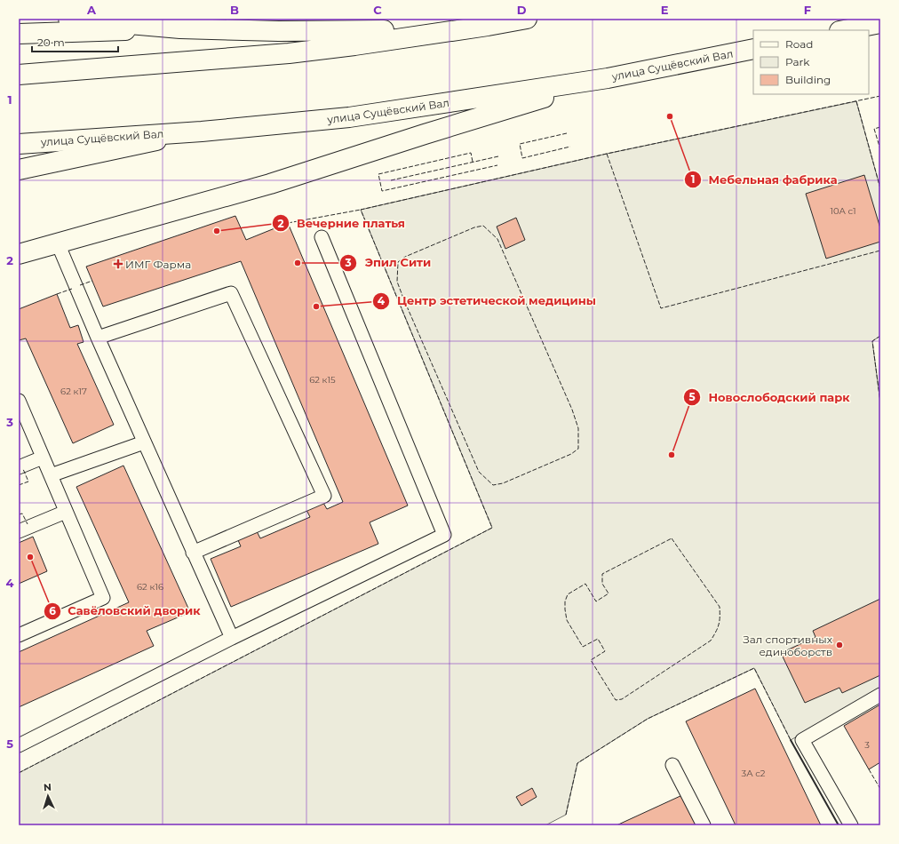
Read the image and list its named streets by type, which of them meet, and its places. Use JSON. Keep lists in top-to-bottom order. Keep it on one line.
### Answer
{"streets":{"main road":["улица Сущёвский Вал"]},"places":{"other":["Мебельная фабрика","Вечерние платья","Эпил Сити","Центр эстетической медицины","Новослободский парк","Савёловский дворик","Зал спортивных единоборств"],"health":["ИМГ Фарма"]},"house_numbers":["10А с1","62 к15","62 к17","62 к16","3","3А с2"],"legend":["Road","Park","Building"],"scale_bar":"20 m","north":"top","grid":{"columns":["A","B","C","D","E","F"],"rows":["1","2","3","4","5"]}}
